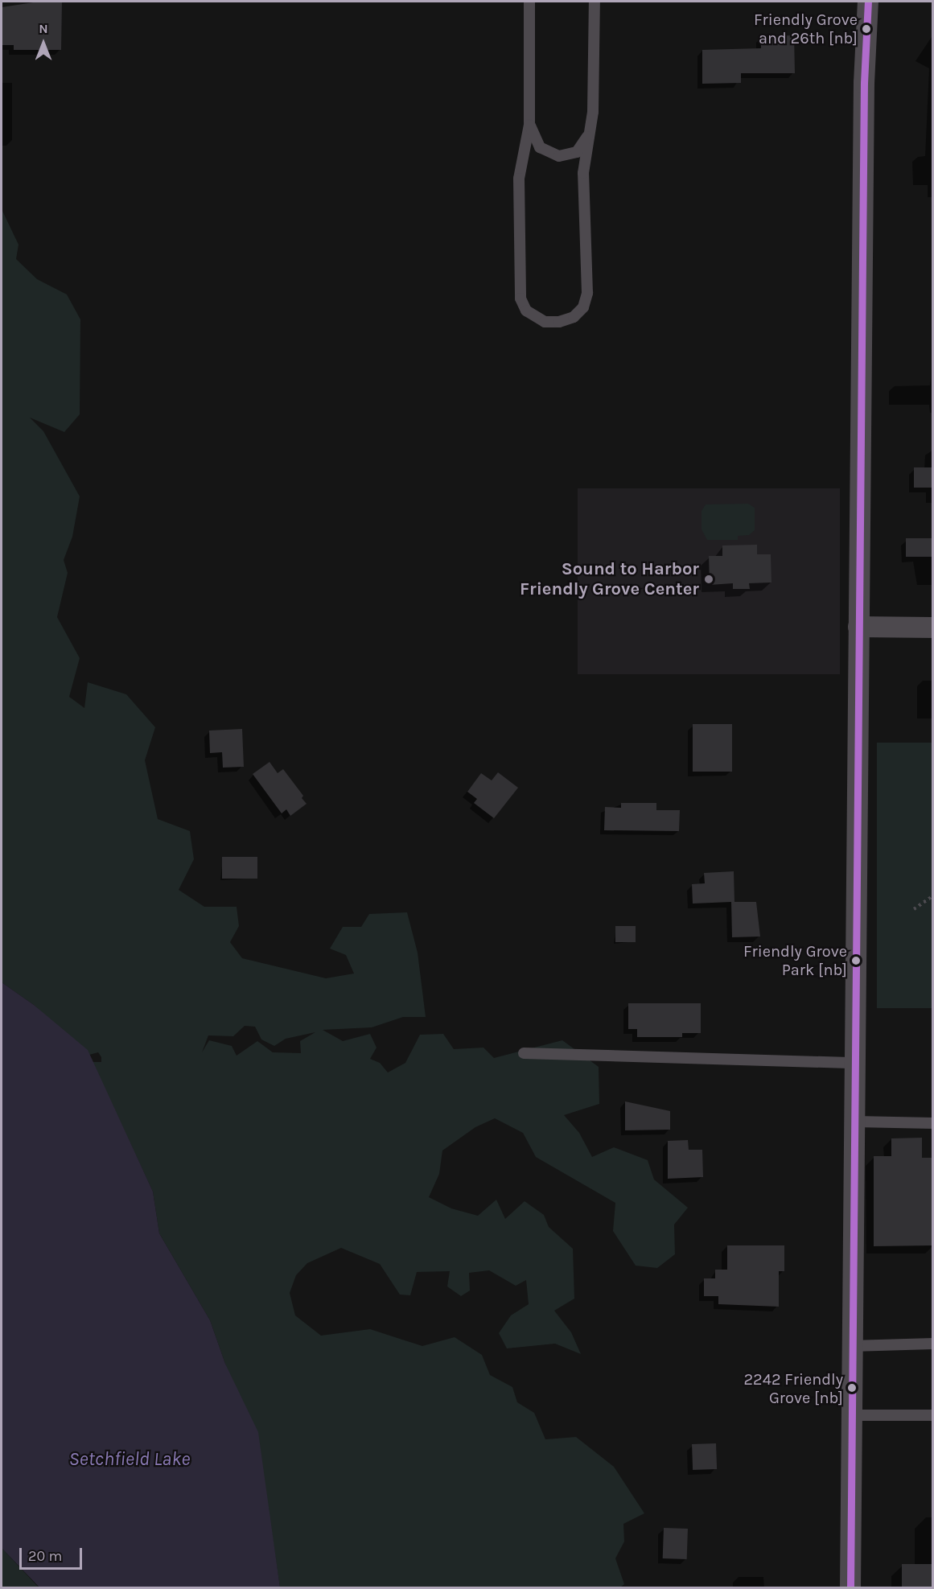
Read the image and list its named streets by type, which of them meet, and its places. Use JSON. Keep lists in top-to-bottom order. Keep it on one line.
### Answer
{"water":["Setchfield Lake"],"places":["Friendly Grove and 26th [nb]","Sound to Harbor Friendly Grove Center","Friendly Grove Park [nb]","2242 Friendly Grove [nb]"],"scale_bar":"20 m","north":"top"}
